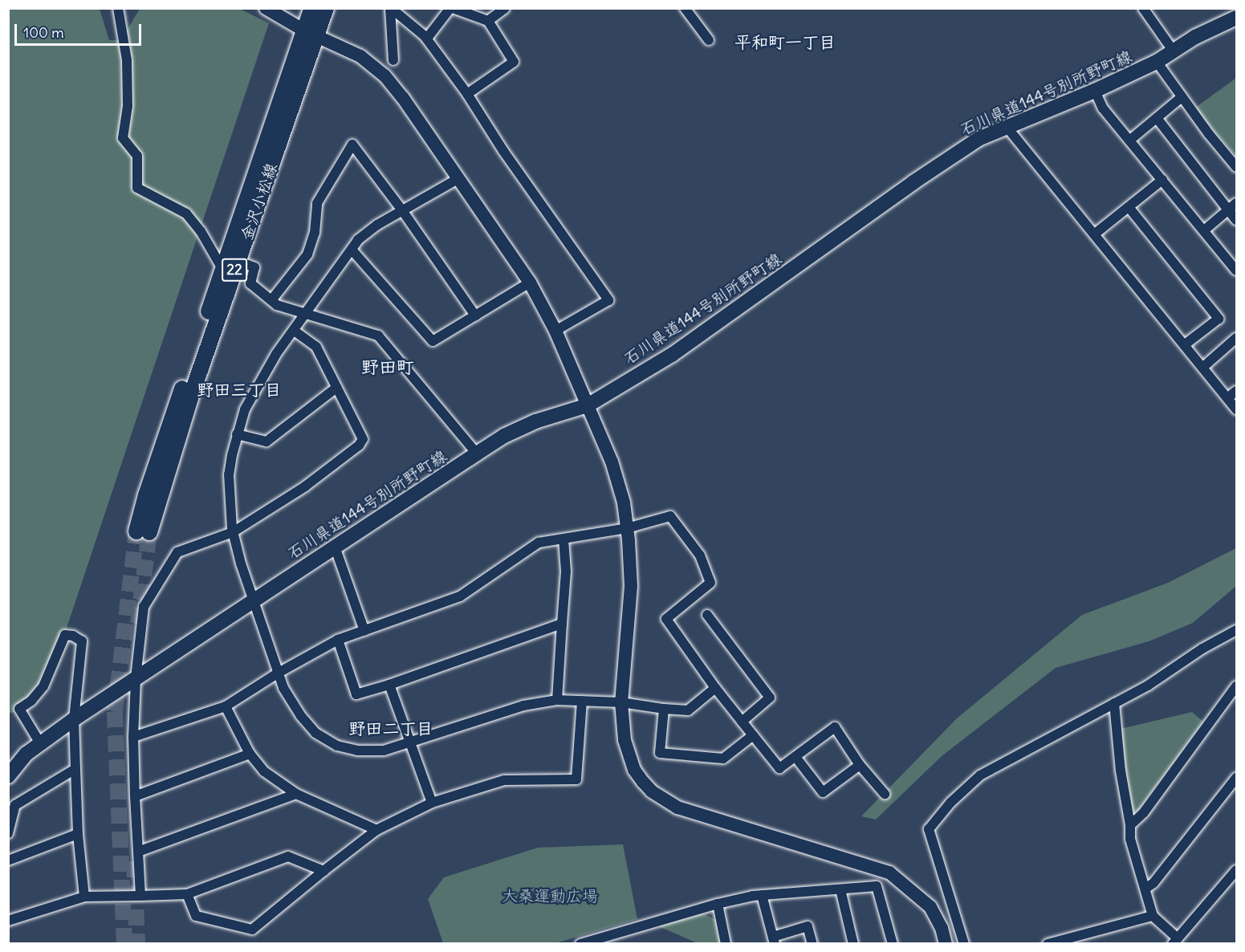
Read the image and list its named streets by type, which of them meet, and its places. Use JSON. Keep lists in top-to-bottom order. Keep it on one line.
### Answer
{"streets":{"main road":["石川県道144号別所野町線","金沢小松線","22"]},"districts":["平和町一丁目","野田町","野田三丁目","野田二丁目"],"parks":["大桑運動広場"],"scale_bar":"100 m"}
